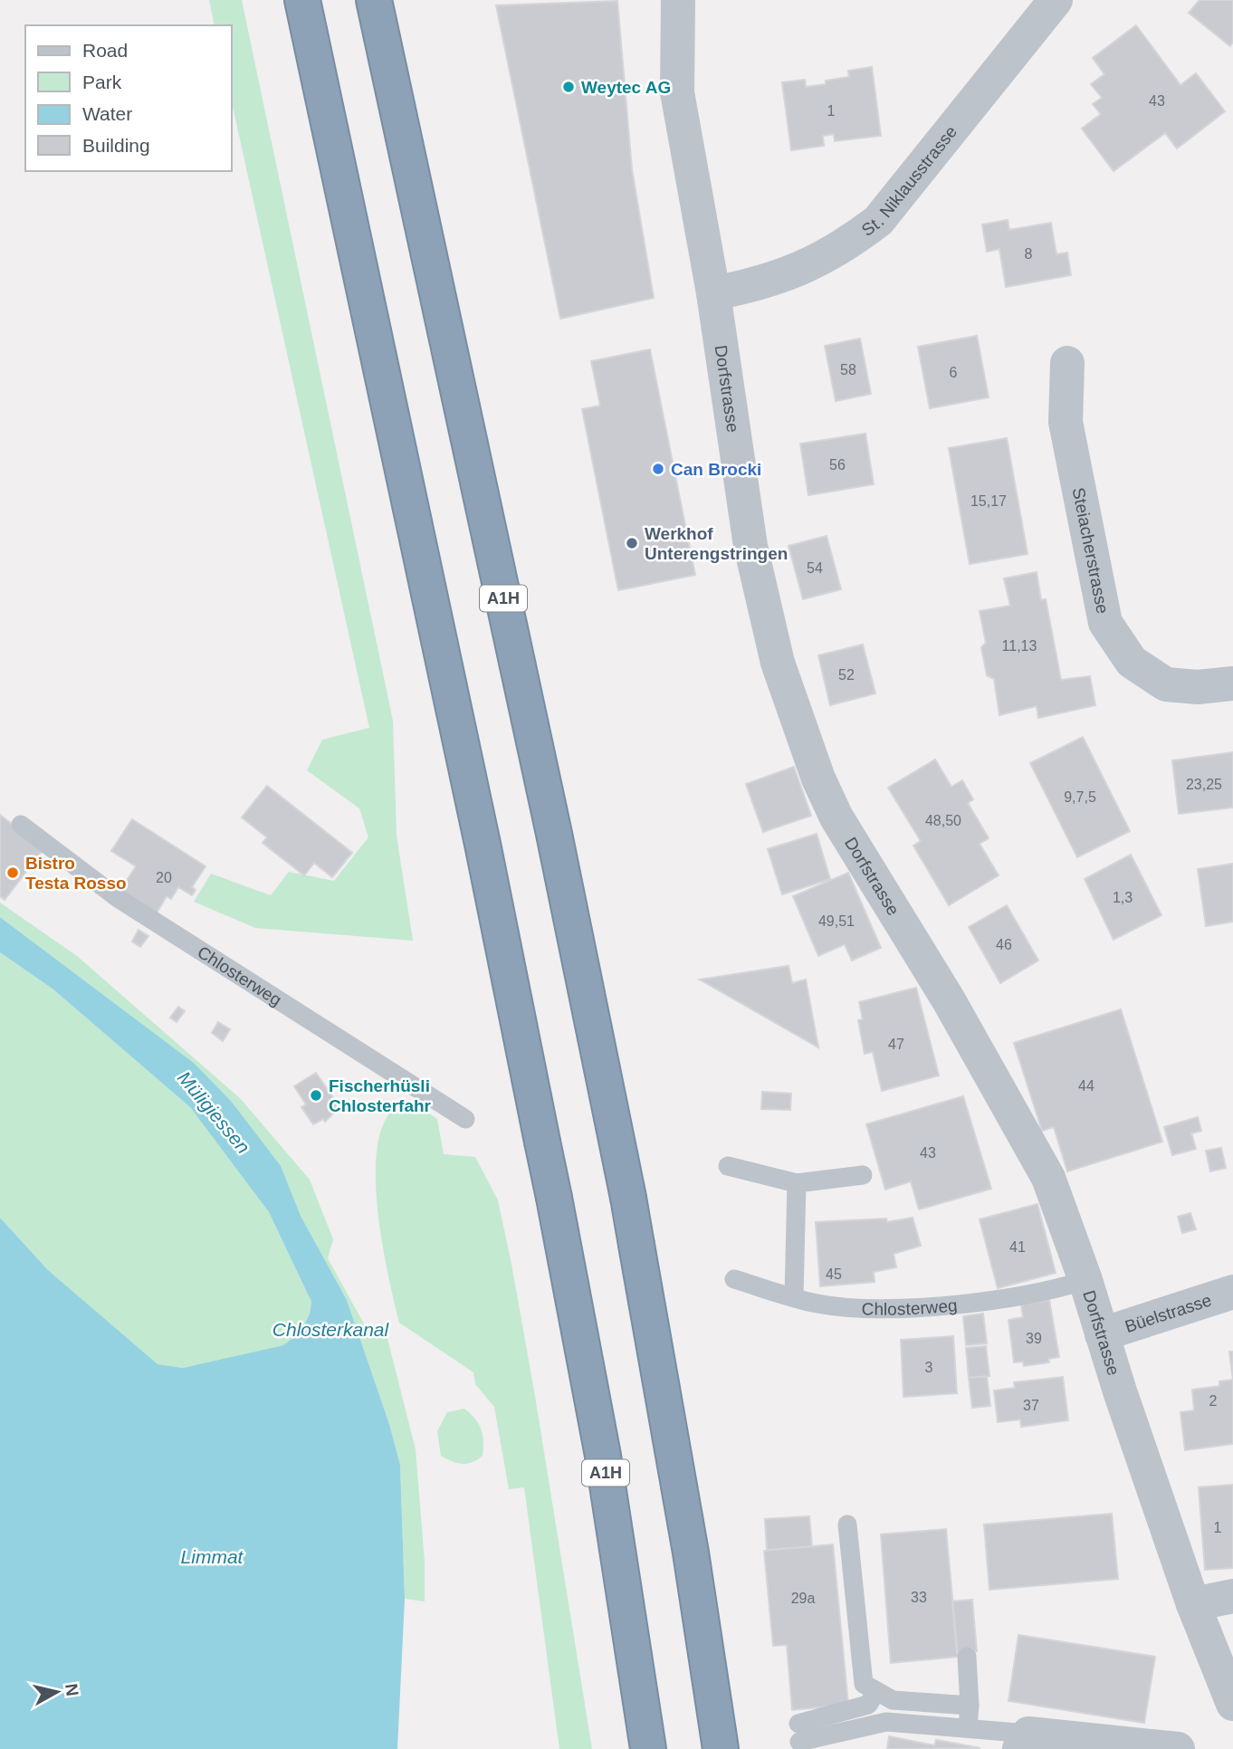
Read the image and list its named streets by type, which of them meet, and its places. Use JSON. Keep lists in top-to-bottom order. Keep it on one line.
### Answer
{"streets":{"highway":["A1H"],"street":["St. Niklausstrasse","Dorfstrasse","Steiacherstrasse","Büelstrasse"],"lane":["Chlosterweg"]},"crossings":[["St. Niklausstrasse","Dorfstrasse"],["Dorfstrasse","Chlosterweg"],["Dorfstrasse","Büelstrasse"]],"water":["Müligiessen","Chlosterkanal","Limmat"],"places":["Weytec AG","Can Brocki","Werkhof Unterengstringen","Bistro Testa Rosso","Fischerhüsli Chlosterfahr"],"house_numbers":["43","1","8","58","6","56","15,17","54","11,13","52","23,25","9,7,5","48,50","20","1,3","49,51","46","47","44","43","41","45","39","3","2","37","1","33","29a"],"legend":["Road","Park","Water","Building"],"north":"right"}
